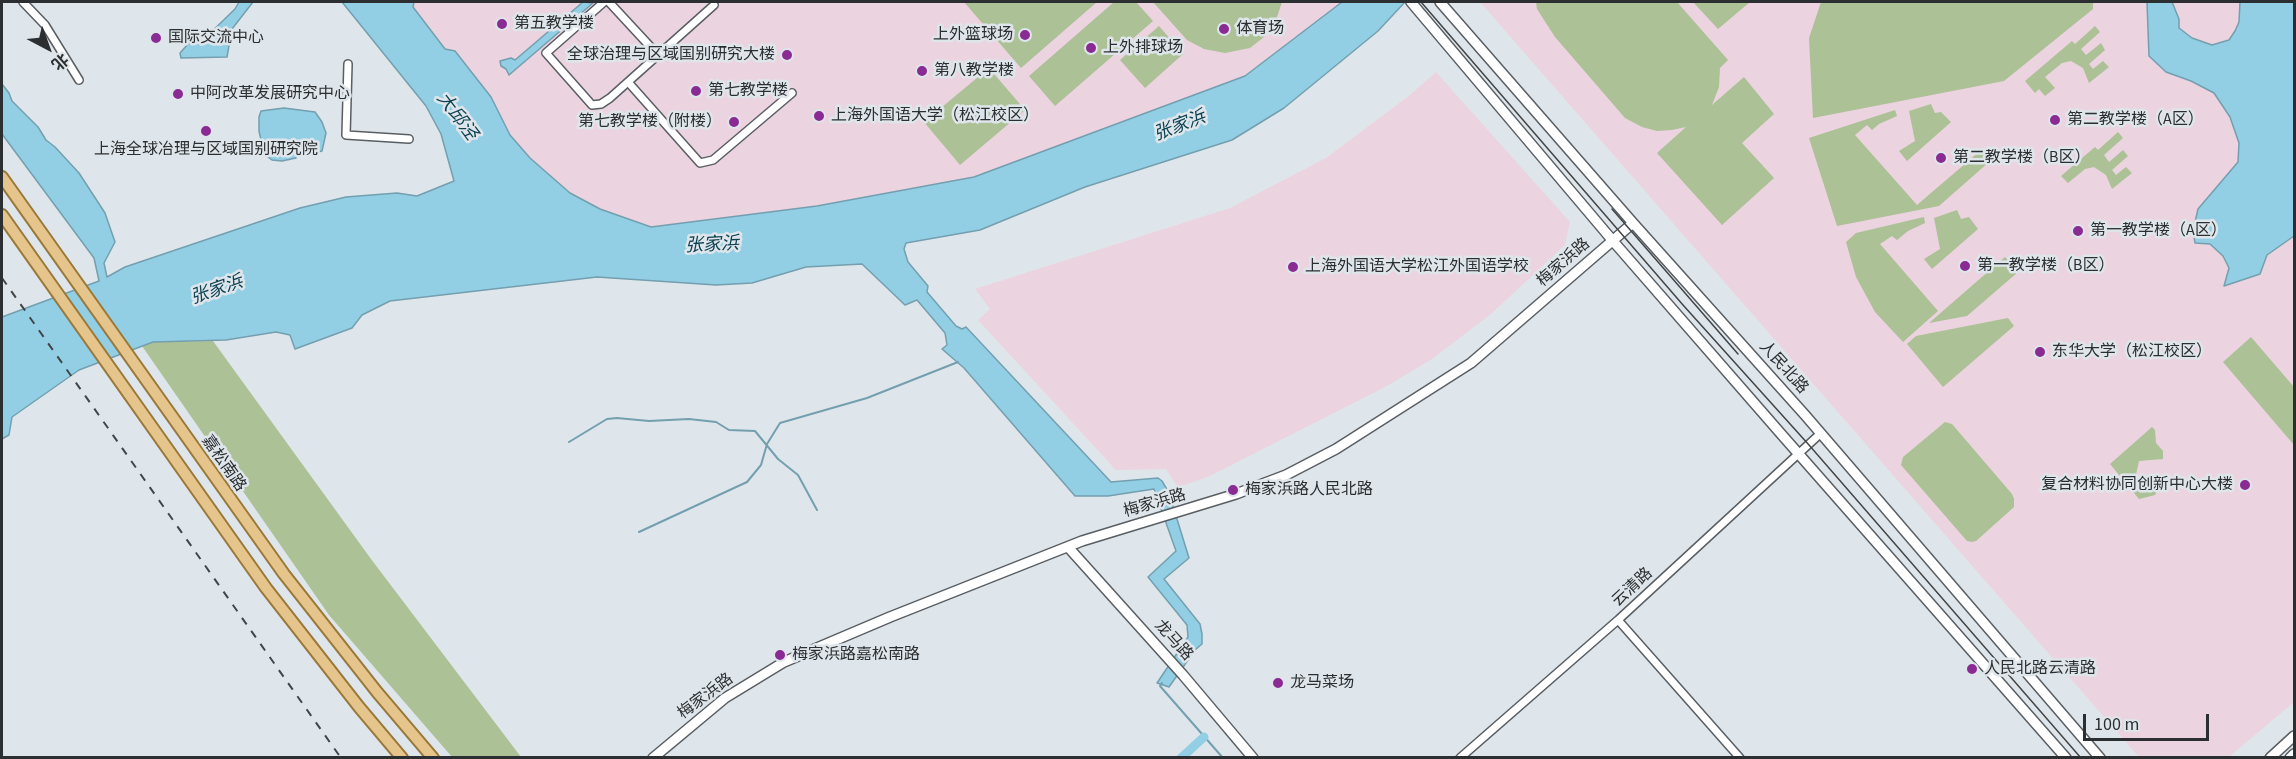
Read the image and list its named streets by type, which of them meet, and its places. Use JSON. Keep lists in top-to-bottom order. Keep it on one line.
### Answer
{"streets":{"main road":["梅家浜路","人民北路","嘉松南路","龙马路"],"street":["云清路"]},"crossings":[["梅家浜路","人民北路"],["梅家浜路","龙马路"],["人民北路","云清路"]],"water":["大邱泾","张家浜"],"places":["第五教学楼","体育场","上外篮球场","国际交流中心","上外排球场","全球治理与区域国别研究大楼","第八教学楼","第七教学楼","中阿改革发展研究中心","上海外国语大学（松江校区）","第二教学楼（A区）","第七教学楼（附楼）","上海全球冶理与区域国别研究院","第二教学楼（B区）","第一教学楼（A区）","第一教学楼（B区）","上海外国语大学松江外国语学校","东华大学（松江校区）","复合材料协同创新中心大楼","梅家浜路人民北路","梅家浜路嘉松南路","人民北路云清路","龙马菜场"],"scale_bar":"100 m","north":"bottom right"}
